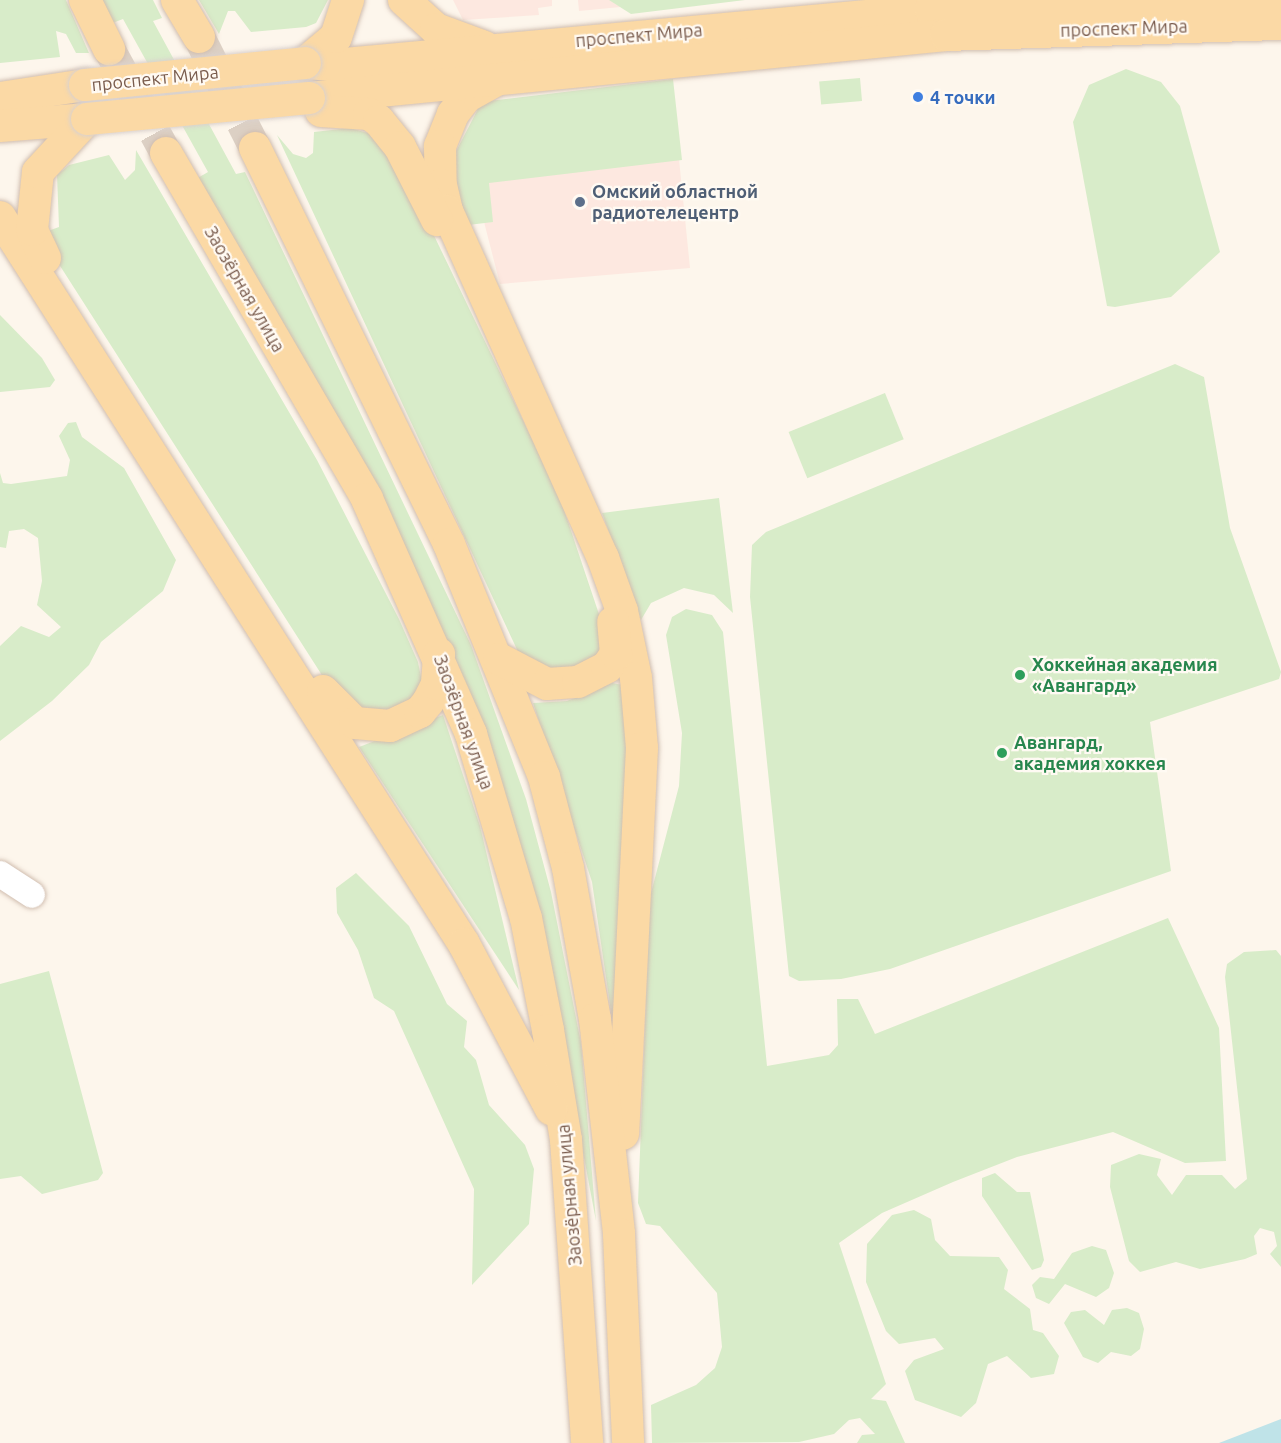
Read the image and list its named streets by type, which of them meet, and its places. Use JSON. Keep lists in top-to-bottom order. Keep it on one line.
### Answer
{"streets":{"main road":["проспект Мира","Заозёрная улица"]},"places":["4 точки","Омский областной радиотелецентр","Хоккейная академия «Авангард»","Авангард, академия хоккея"]}
